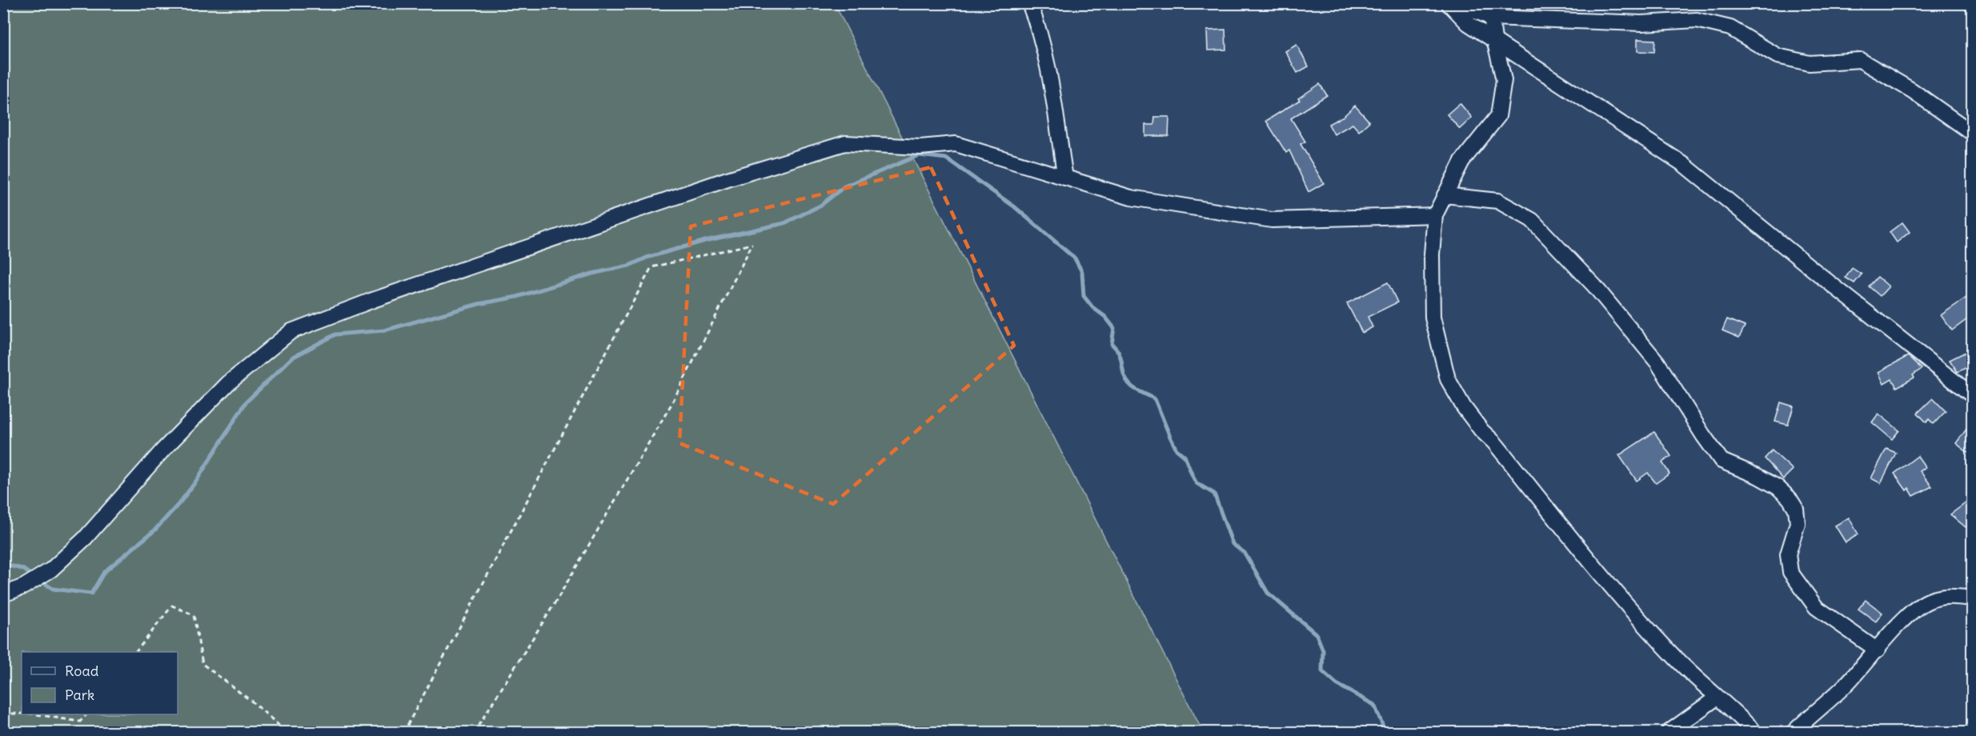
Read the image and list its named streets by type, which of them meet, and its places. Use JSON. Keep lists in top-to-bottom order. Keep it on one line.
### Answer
{"legend":["Road","Park"]}
